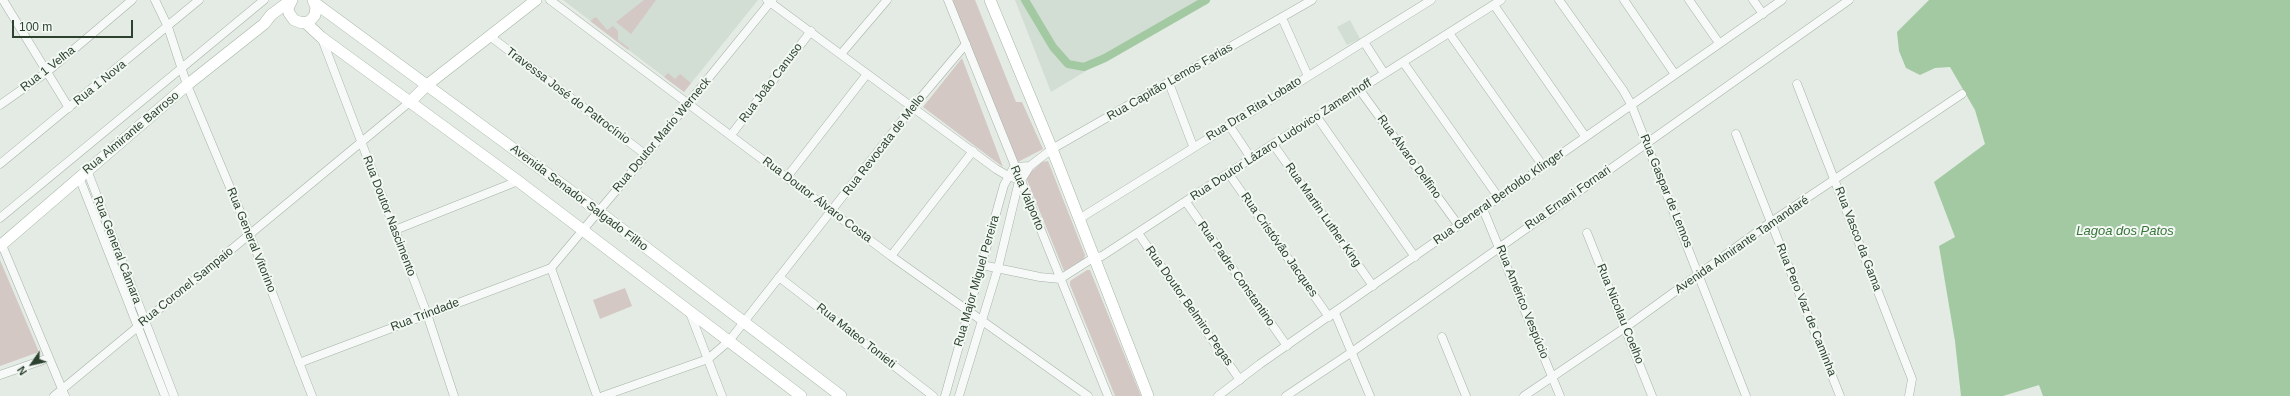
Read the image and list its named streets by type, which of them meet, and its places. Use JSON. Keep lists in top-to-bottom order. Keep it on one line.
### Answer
{"streets":{"main road":["Rua Almirante Barroso","Avenida Senador Salgado Filho"],"street":["Rua 1 Velha","Rua Capitão Lemos Farias","Rua 1 Nova","Rua João Canuso","Travessa José do Patrocínio","Rua Dra Rita Lobato","Rua Doutor Mario Werneck","Rua Doutor Lázaro Ludovico Zamenhoff","Rua Revocata de Mello","Rua Álvaro Delfino","Rua Gaspar de Lemos","Rua General Bertoldo Klinger","Rua Valporto","Rua Ernani Fornari","Rua Doutor Álvaro Costa","Rua Martin Luther King","Rua Doutor Nascimento","Rua Vasco da Gama","Rua General Vitorino","Rua Cristóvão Jacques","Avenida Almirante Tamandaré","Rua General Câmara","Rua Padre Constantino","Rua Major Miguel Pereira","Rua Coronel Sampaio","Rua Américo Vespúcio","Rua Doutor Belmiro Pegas","Rua Pero Vaz de Caminha","Rua Nicolau Coelho","Rua Trindade","Rua Mateo Tonieti"]},"crossings":[["Rua Capitão Lemos Farias","Rua Valporto"],["Rua Capitão Lemos Farias","Rua Major Miguel Pereira"],["Rua 1 Nova","Rua General Vitorino"],["Rua João Canuso","Rua Doutor Álvaro Costa"],["Travessa José do Patrocínio","Rua Doutor Mario Werneck"],["Rua Almirante Barroso","Rua General Vitorino"],["Rua Almirante Barroso","Rua General Câmara"],["Rua Doutor Mario Werneck","Avenida Senador Salgado Filho"],["Rua Doutor Mario Werneck","Rua Doutor Álvaro Costa"],["Rua Doutor Mario Werneck","Rua Trindade"],["Rua Doutor Lázaro Ludovico Zamenhoff","Rua Álvaro Delfino"],["Rua Doutor Lázaro Ludovico Zamenhoff","Rua Valporto"],["Rua Doutor Lázaro Ludovico Zamenhoff","Rua Martin Luther King"],["Rua Doutor Lázaro Ludovico Zamenhoff","Rua Cristóvão Jacques"],["Rua Doutor Lázaro Ludovico Zamenhoff","Rua Padre Constantino"],["Rua Doutor Lázaro Ludovico Zamenhoff","Rua Doutor Belmiro Pegas"],["Rua Revocata de Mello","Avenida Senador Salgado Filho"],["Rua Revocata de Mello","Rua Valporto"],["Rua Revocata de Mello","Rua Doutor Álvaro Costa"],["Rua Revocata de Mello","Rua Mateo Tonieti"],["Rua Álvaro Delfino","Rua General Bertoldo Klinger"],["Rua Gaspar de Lemos","Rua General Bertoldo Klinger"],["Rua Gaspar de Lemos","Rua Ernani Fornari"],["Rua Gaspar de Lemos","Avenida Almirante Tamandaré"],["Rua General Bertoldo Klinger","Rua Martin Luther King"],["Rua General Bertoldo Klinger","Rua Cristóvão Jacques"],["Rua General Bertoldo Klinger","Rua Padre Constantino"],["Rua General Bertoldo Klinger","Rua Américo Vespúcio"],["Rua General Bertoldo Klinger","Rua Doutor Belmiro Pegas"],["Avenida Senador Salgado Filho","Rua Doutor Nascimento"],["Avenida Senador Salgado Filho","Rua Coronel Sampaio"],["Rua Valporto","Rua Major Miguel Pereira"],["Rua Ernani Fornari","Rua Cristóvão Jacques"],["Rua Ernani Fornari","Rua Américo Vespúcio"],["Rua Doutor Álvaro Costa","Rua Major Miguel Pereira"],["Rua Doutor Nascimento","Rua Coronel Sampaio"],["Rua Doutor Nascimento","Rua Trindade"],["Rua Vasco da Gama","Avenida Almirante Tamandaré"],["Rua General Vitorino","Rua Coronel Sampaio"],["Rua General Vitorino","Rua Trindade"],["Avenida Almirante Tamandaré","Rua Américo Vespúcio"],["Avenida Almirante Tamandaré","Rua Pero Vaz de Caminha"],["Avenida Almirante Tamandaré","Rua Nicolau Coelho"],["Rua General Câmara","Rua Coronel Sampaio"]],"water":["Lagoa dos Patos"],"scale_bar":"100 m","north":"bottom left"}
